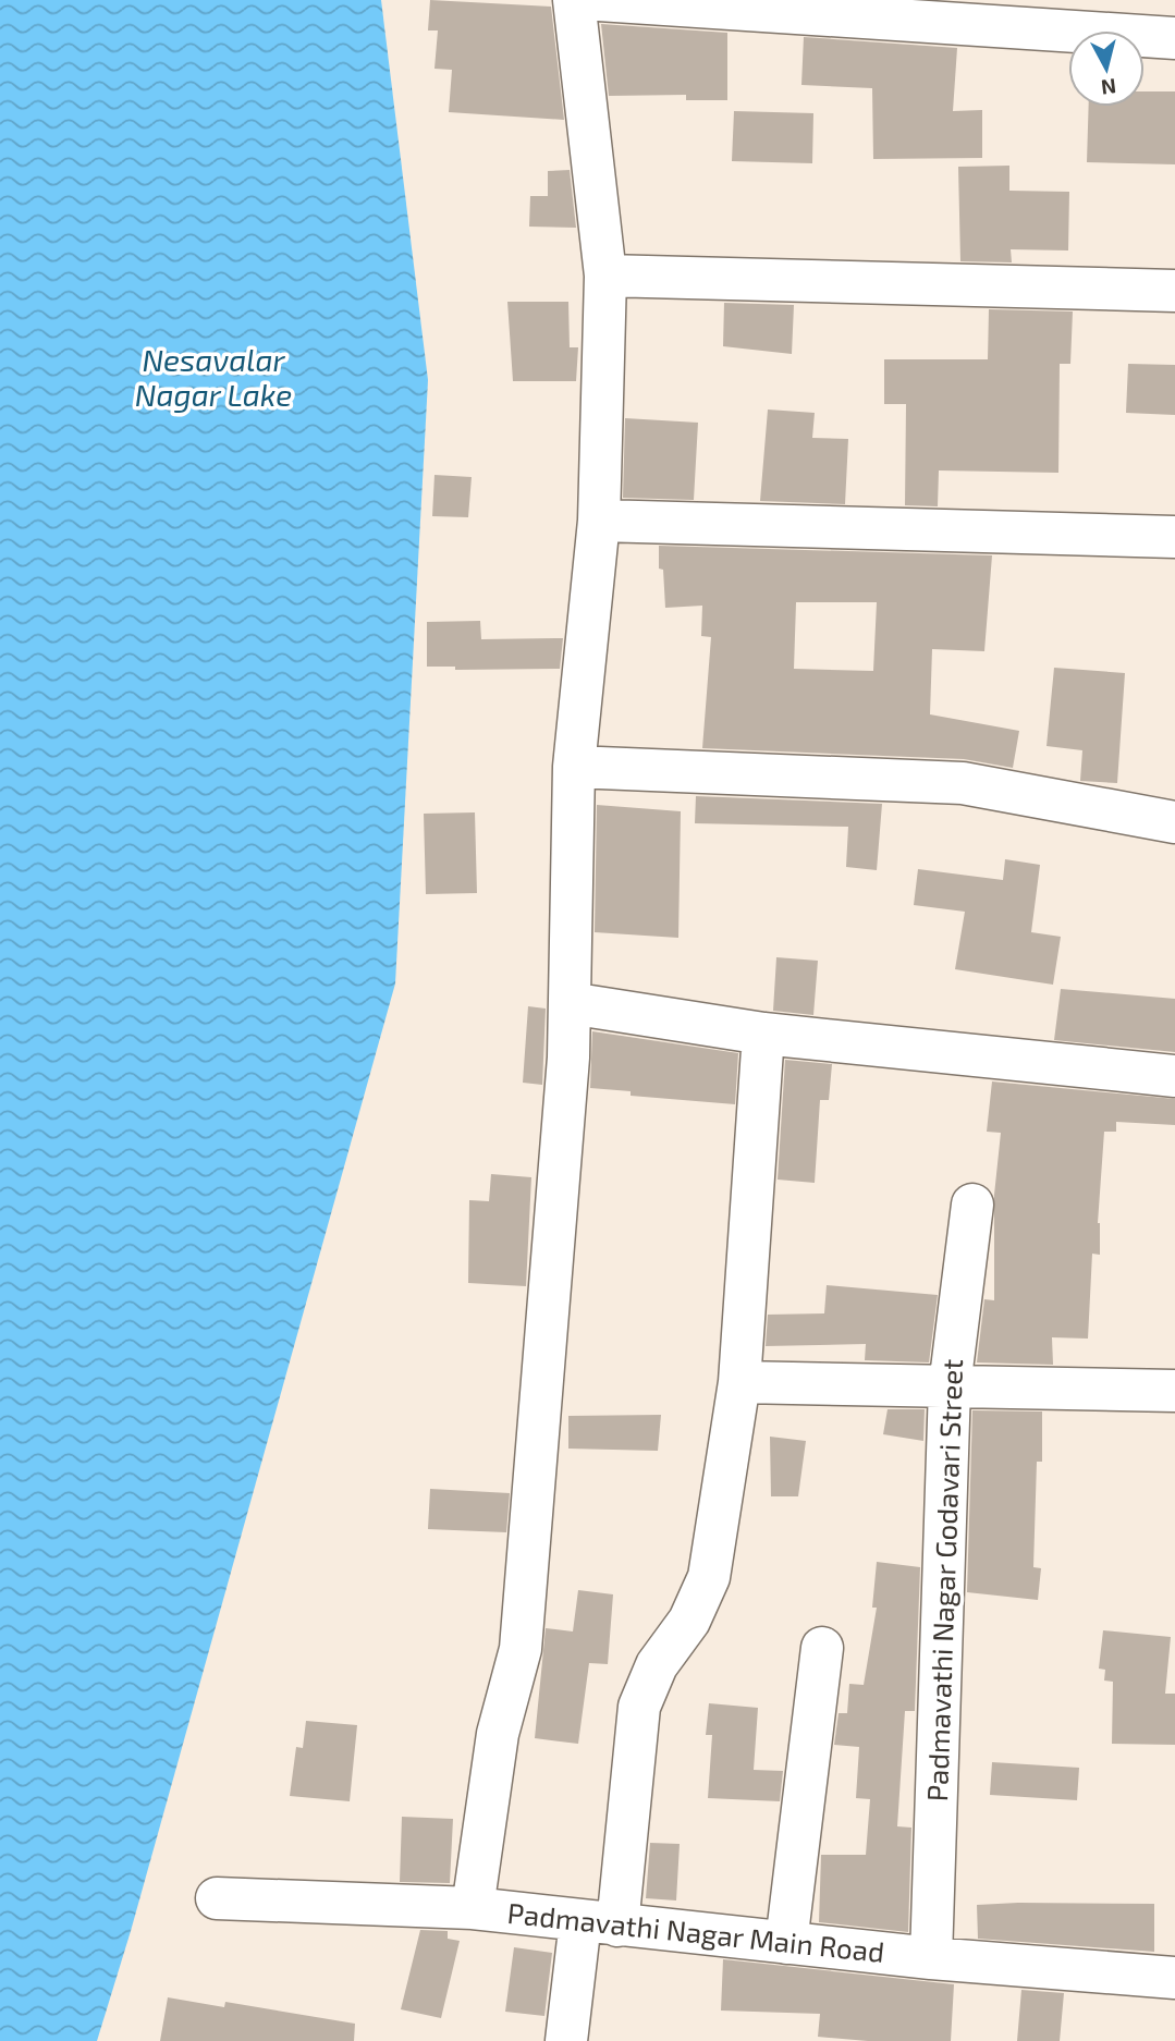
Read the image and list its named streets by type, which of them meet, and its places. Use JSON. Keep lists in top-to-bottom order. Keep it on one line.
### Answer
{"streets":{"street":["Padmavathi Nagar Godavari Street","Padmavathi Nagar Main Road"]},"crossings":[["Padmavathi Nagar Godavari Street","Padmavathi Nagar Main Road"]],"water":["Nesavalar Nagar Lake"],"north":"bottom"}
